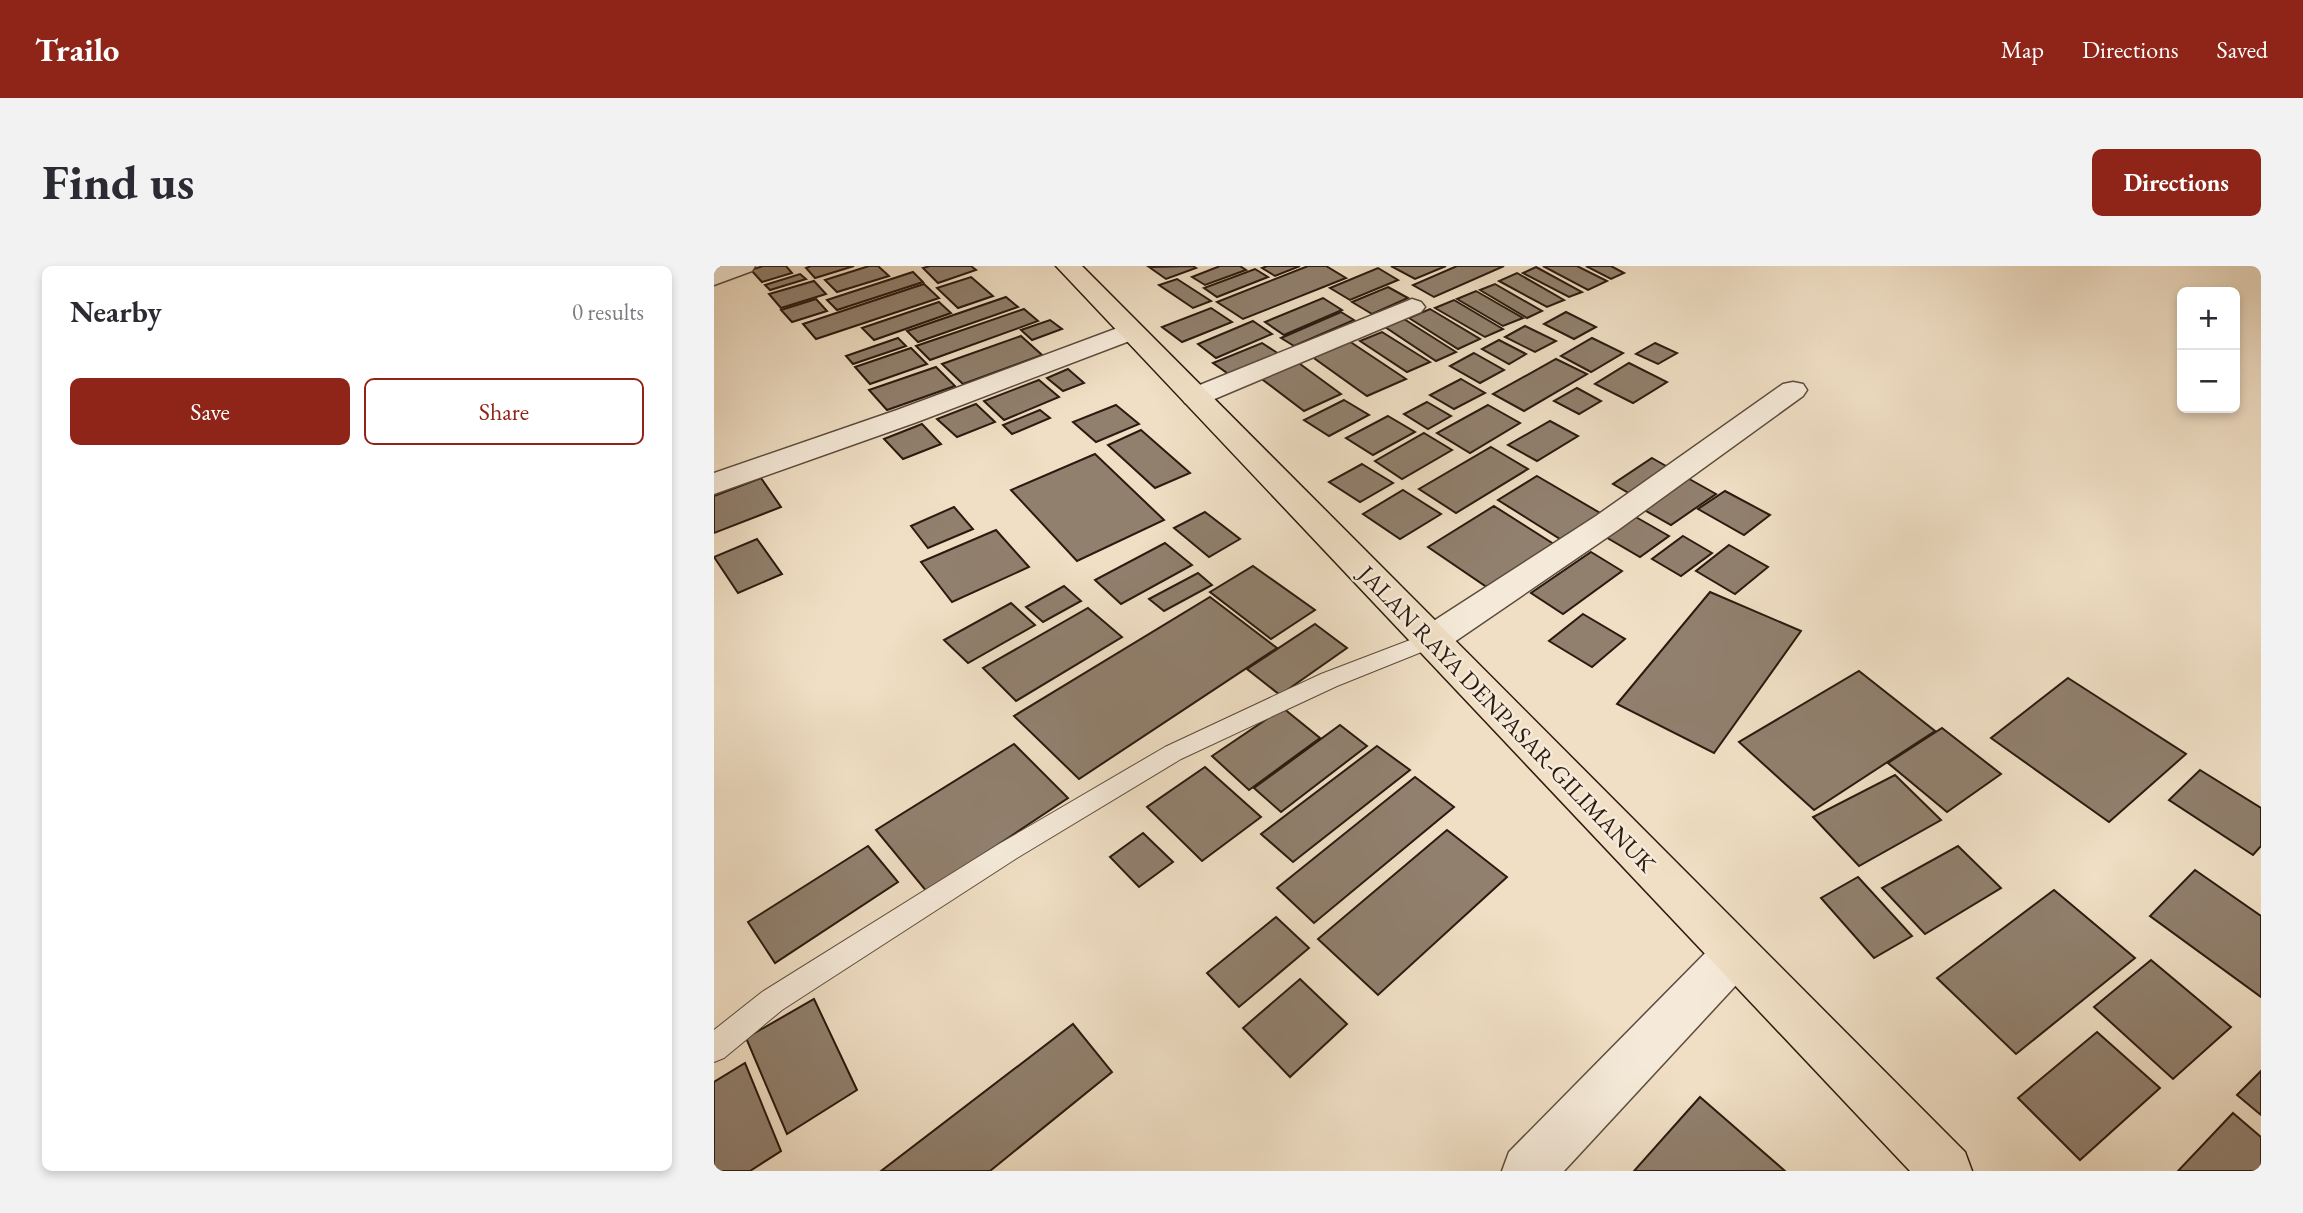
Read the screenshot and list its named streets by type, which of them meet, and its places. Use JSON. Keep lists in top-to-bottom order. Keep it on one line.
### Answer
{"streets":{"highway":["JALAN RAYA DENPASAR-GILIMANUK"]},"page":{"header":"Trailo","nav":["Map","Directions","Saved"],"buttons":["Directions",["Save","Share"]],"title":"Find us","heading":["Nearby","0 results"],"map_buttons":["+","−"]}}
